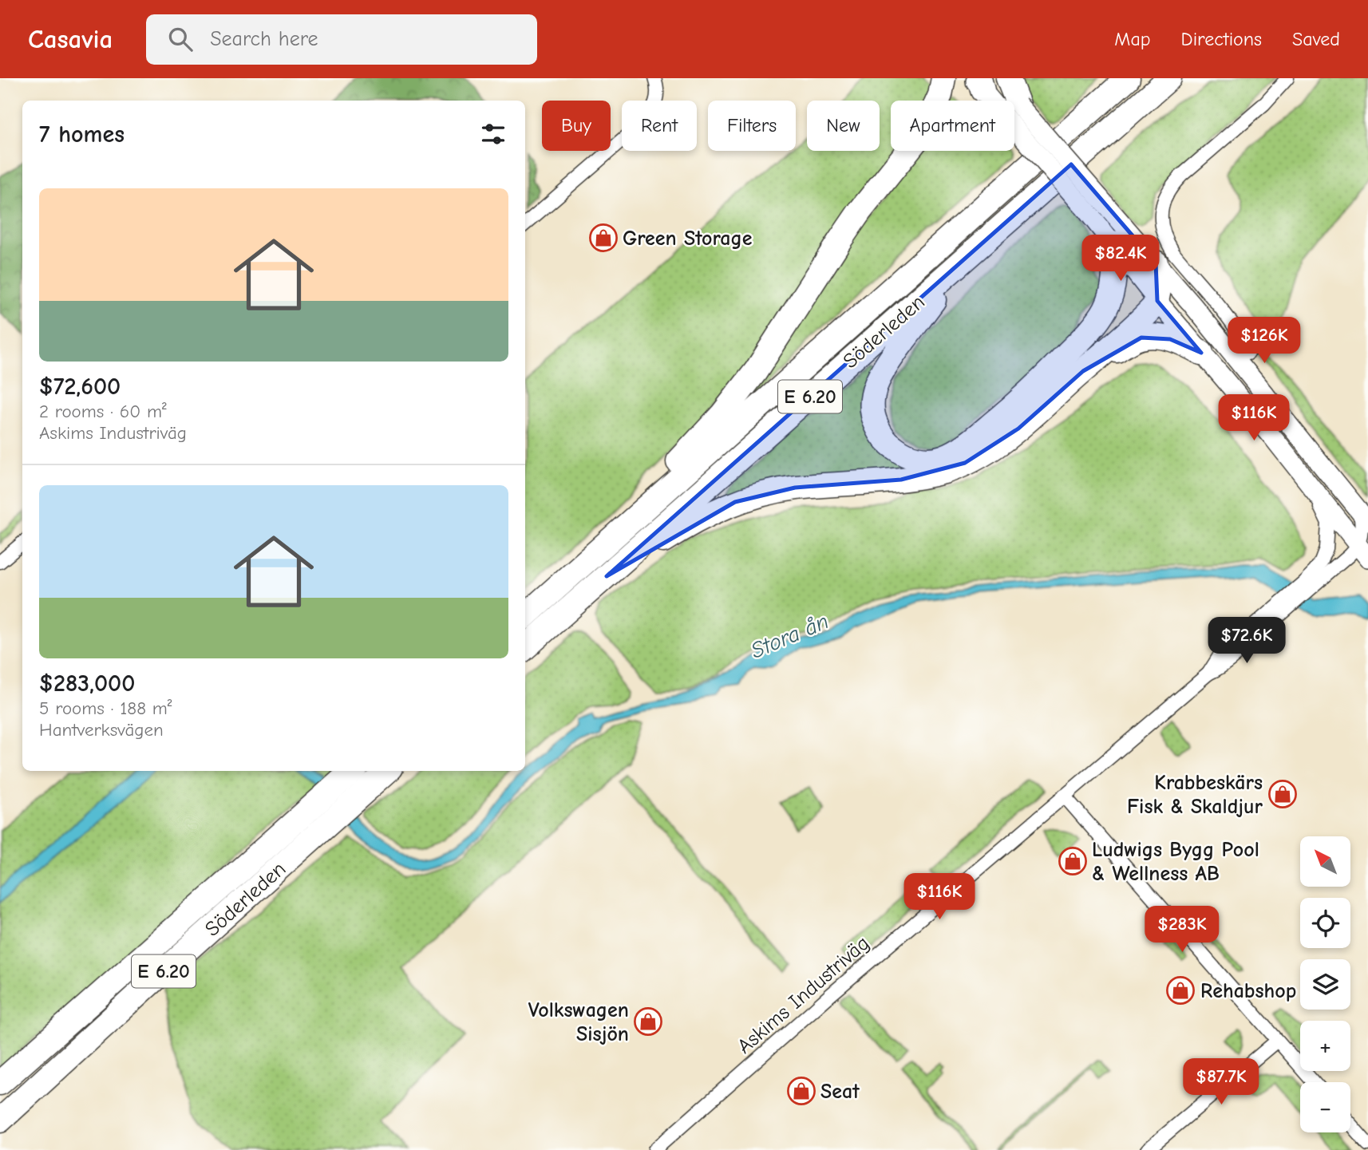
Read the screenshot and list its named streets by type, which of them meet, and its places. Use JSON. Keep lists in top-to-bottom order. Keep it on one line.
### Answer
{"streets":{"highway":["Söderleden","E 6.20"],"street":["Askims Industriväg"]},"water":["Stora ån"],"places":{"shop":["Green Storage","Krabbeskärs Fisk & Skaldjur","Ludwigs Bygg Pool & Wellness AB","Rehabshop","Volkswagen Sisjön","Seat"]},"north":"top left","page":{"header":"Casavia","search":"Search here","nav":["Map","Directions","Saved"],"chip":["Buy","Rent","Filters","New","Apartment"],"heading":"7 homes","list":[{"name":"$72,600","note":"2 rooms · 60 m² · Askims Industriväg"},{"name":"$283,000","note":"5 rooms · 188 m² · Hantverksvägen"}],"price":["$82.4K","$126K","$116K","$72.6K","$116K","$283K","$87.7K"],"map_buttons":["+","−"]}}
